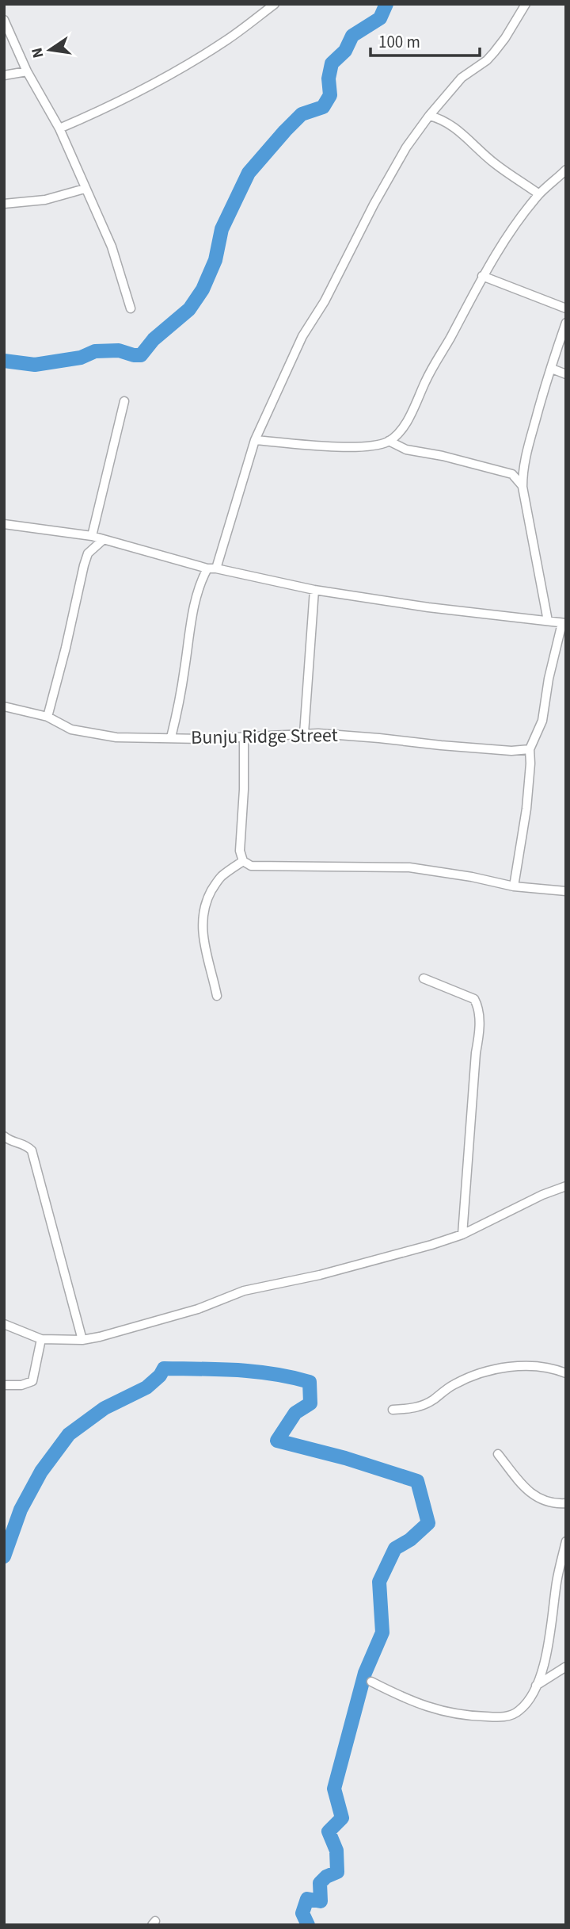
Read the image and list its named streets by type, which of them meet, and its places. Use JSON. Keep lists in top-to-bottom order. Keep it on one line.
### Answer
{"streets":{"street":["Bunju Ridge Street"]},"scale_bar":"100 m","north":"left"}
